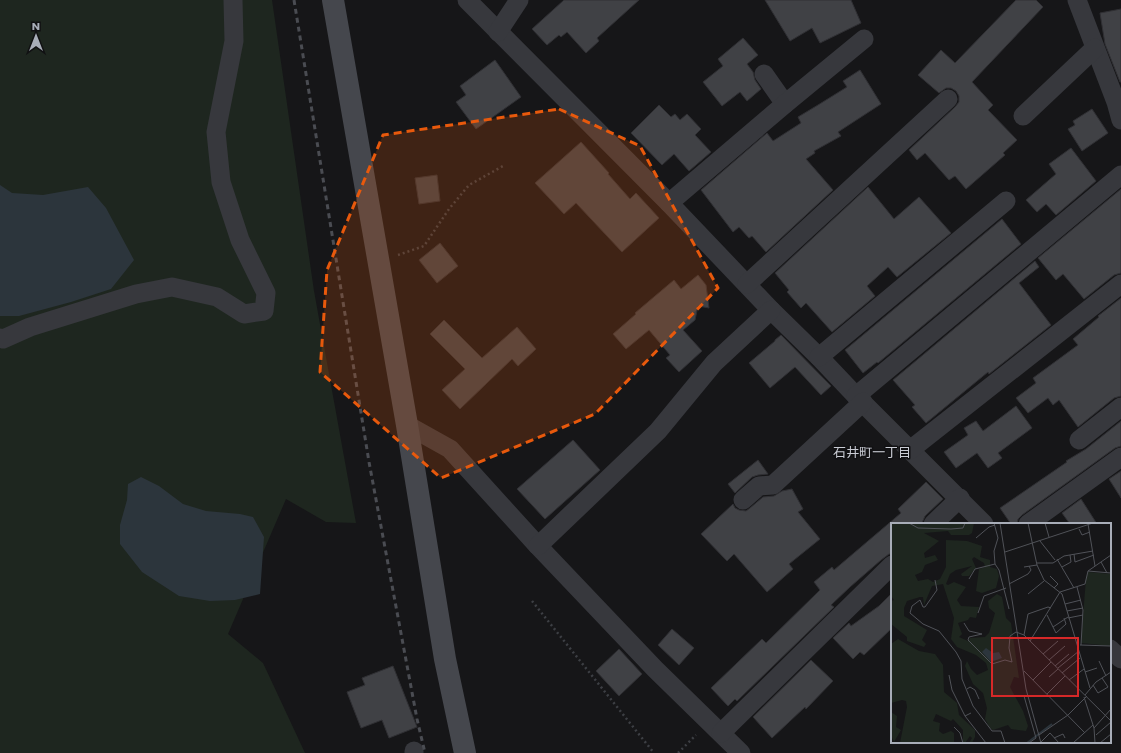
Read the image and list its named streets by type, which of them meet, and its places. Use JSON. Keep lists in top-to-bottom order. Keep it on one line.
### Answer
{"districts":["石井町一丁目"],"north":"top"}
